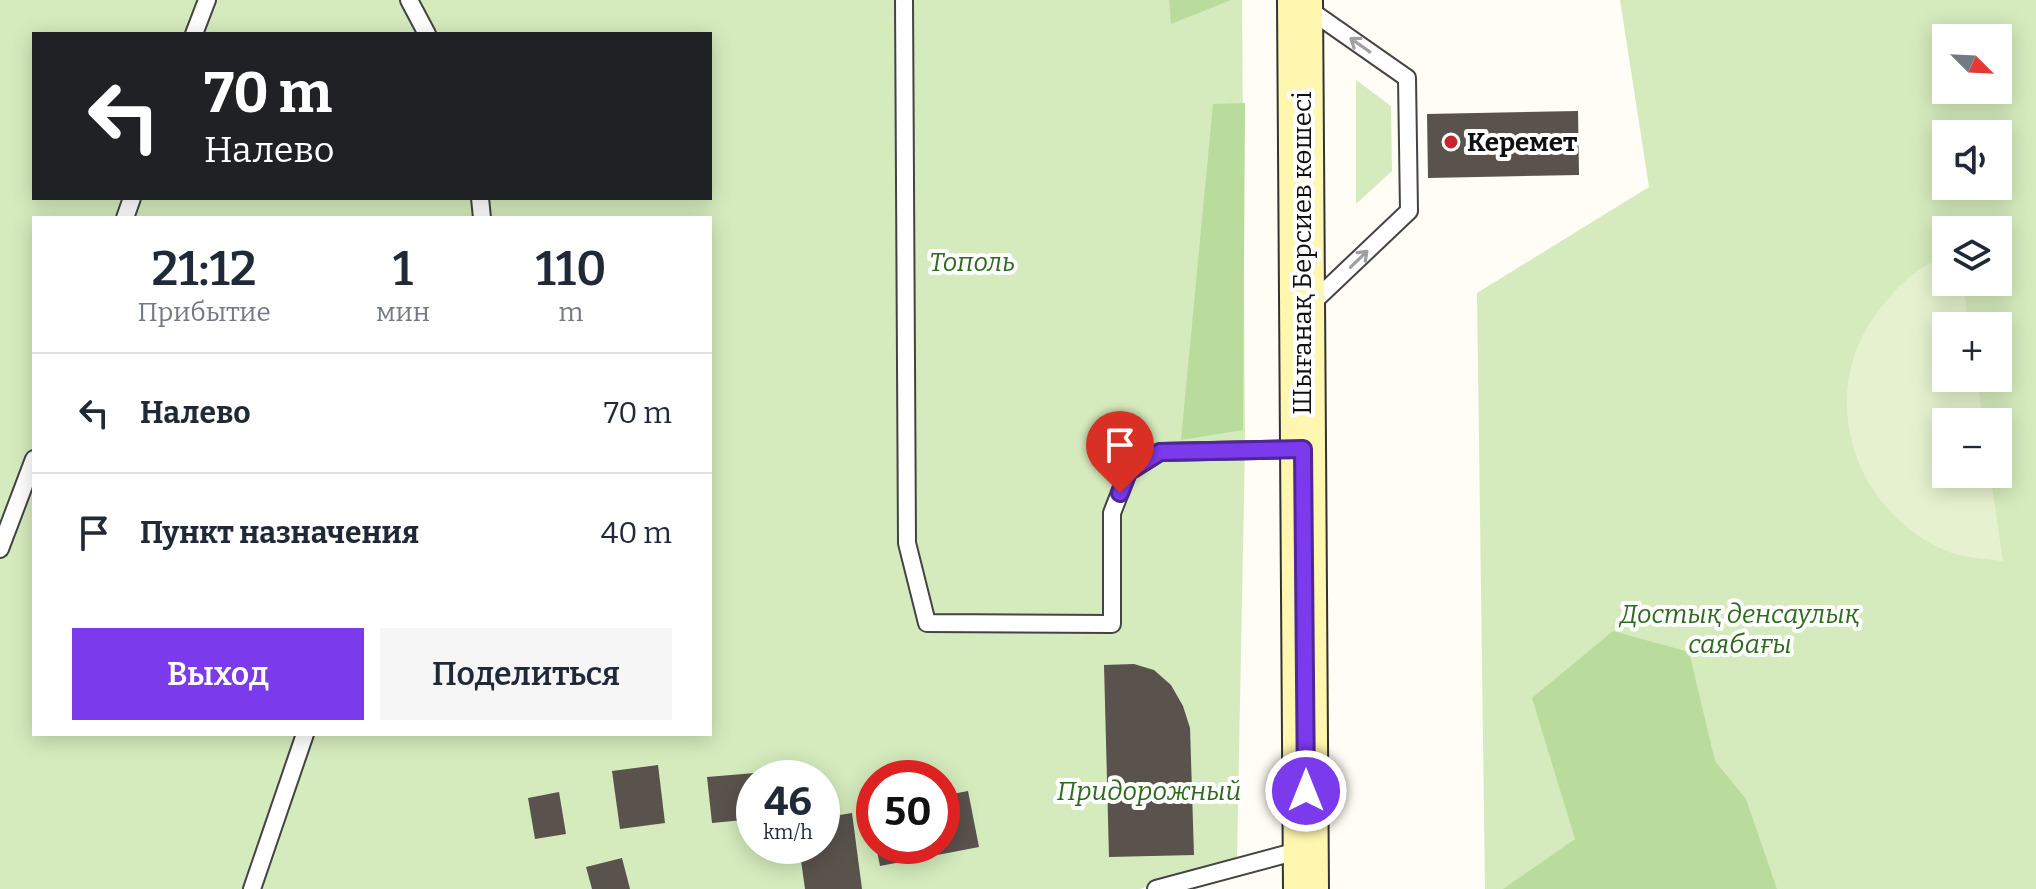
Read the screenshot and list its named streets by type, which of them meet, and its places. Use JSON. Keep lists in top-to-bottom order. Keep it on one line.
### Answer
{"streets":{"main road":["Шығанақ Берсиев көшесі"]},"parks":["Тополь","Достық денсаулық саябағы","Придорожный"],"places":["Керемет"],"north":"bottom right","page":{"map_buttons":["+","−"],"turn":["70 m","Налево"],"eta":["21:12","Прибытие","1","мин","110","m"],"list":[{"name":"Налево","value":"70 m"},{"name":"Пункт назначения","value":"40 m"}],"buttons":["Выход","Поделиться"],"speed":"46 km/h","limit":"50"}}
